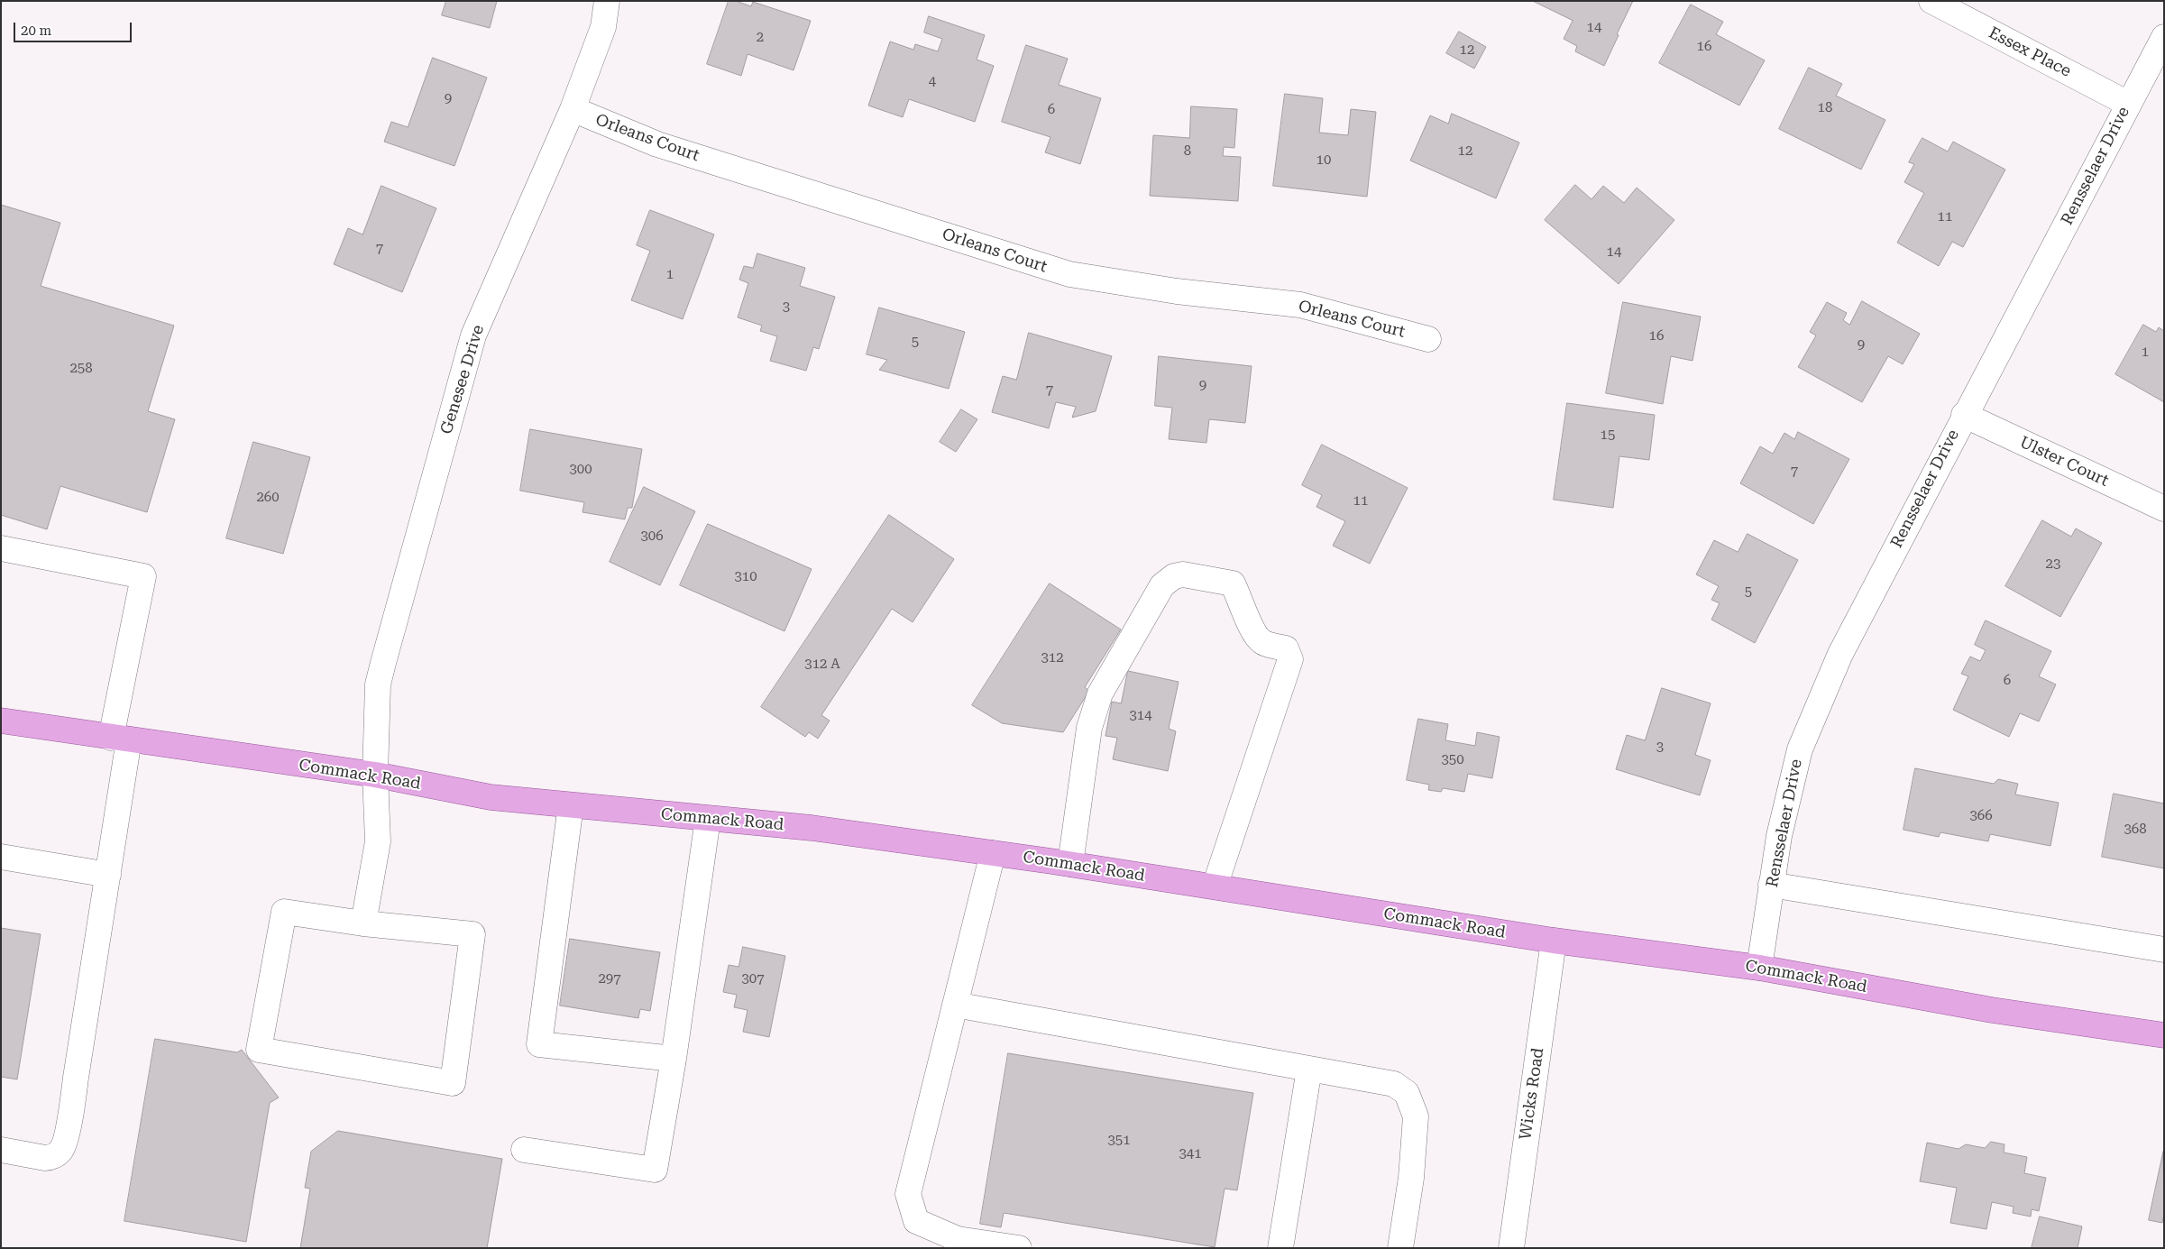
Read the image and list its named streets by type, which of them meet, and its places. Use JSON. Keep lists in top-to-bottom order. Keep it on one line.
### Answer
{"streets":{"main road":["Commack Road"],"street":["Essex Place","Orleans Court","Rensselaer Drive","Genesee Drive","Ulster Court","Wicks Road"]},"crossings":[["Essex Place","Rensselaer Drive"],["Orleans Court","Genesee Drive"],["Rensselaer Drive","Ulster Court"],["Rensselaer Drive","Commack Road"],["Genesee Drive","Commack Road"],["Commack Road","Wicks Road"]],"house_numbers":["14","2","16","12","4","9","18","6","8","12","10","11","7","14","1","3","16","5","9","1","258","9","7","15","300","7","260","11","306","23","310","5","312","312 A","6","314","3","350","366","368","297","307","351","341"],"scale_bar":"20 m"}
